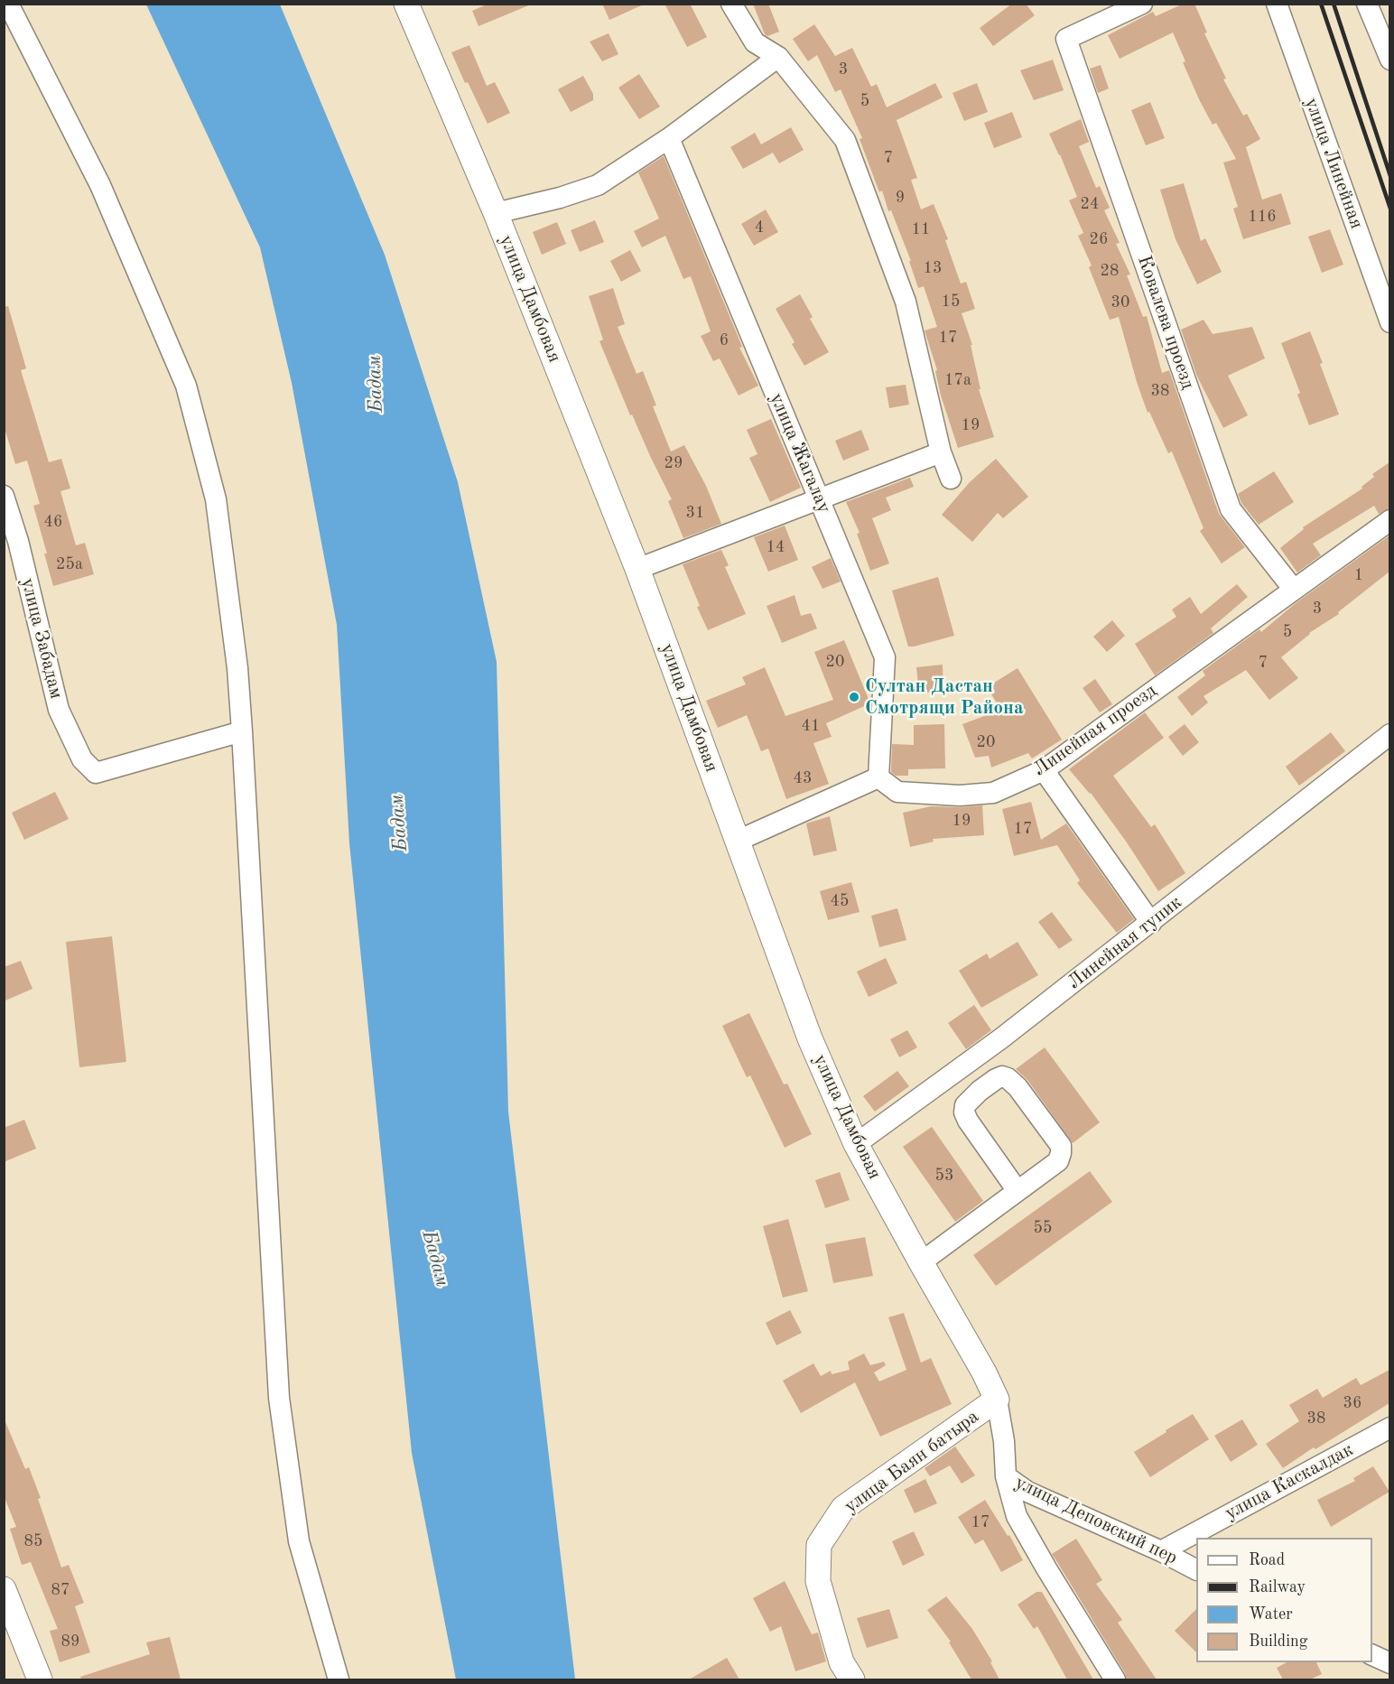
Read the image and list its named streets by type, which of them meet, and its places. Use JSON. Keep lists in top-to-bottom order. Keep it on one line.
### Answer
{"streets":{"street":["улица Линейная","улица Дамбовая","Ковалева проезд","улица Жагалау","улица Забадам","Линейная проезд","Линейная тупик","улица Баян батыра","улица Каскалдак","улица Деповский пер"]},"crossings":[["улица Дамбовая","Линейная тупик"],["улица Дамбовая","улица Баян батыра"],["улица Дамбовая","улица Деповский пер"],["Ковалева проезд","Линейная проезд"],["улица Жагалау","Линейная проезд"],["улица Баян батыра","улица Деповский пер"],["улица Каскалдак","улица Деповский пер"]],"water":["Бадам"],"places":["Султан Дастан Смотрящи Района"],"house_numbers":["3","5","7","9","24","116","4","11","26","13","28","15","30","17","6","17а","38","19","29","31","46","14","25а","1","3","5","20","7","41","20","43","19","17","45","53","55","36","38","17","85","87","89"],"legend":["Road","Railway","Water","Building"]}
